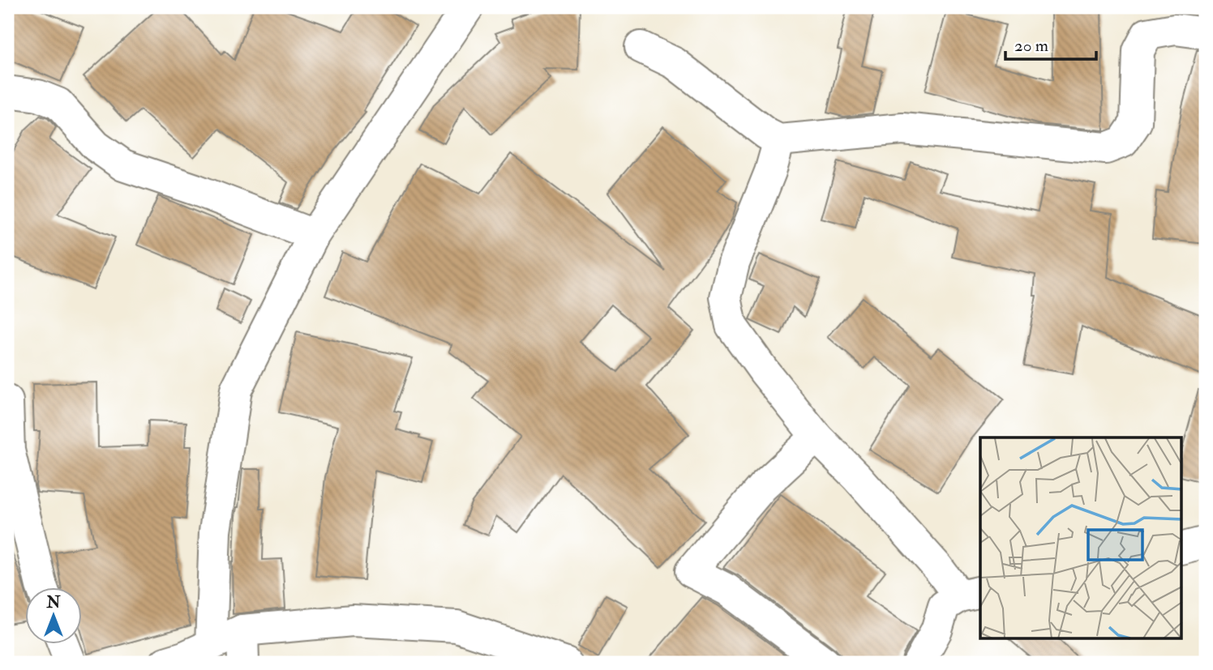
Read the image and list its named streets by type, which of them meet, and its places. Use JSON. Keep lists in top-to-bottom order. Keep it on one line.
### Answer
{"scale_bar":"20 m","north":"top"}
